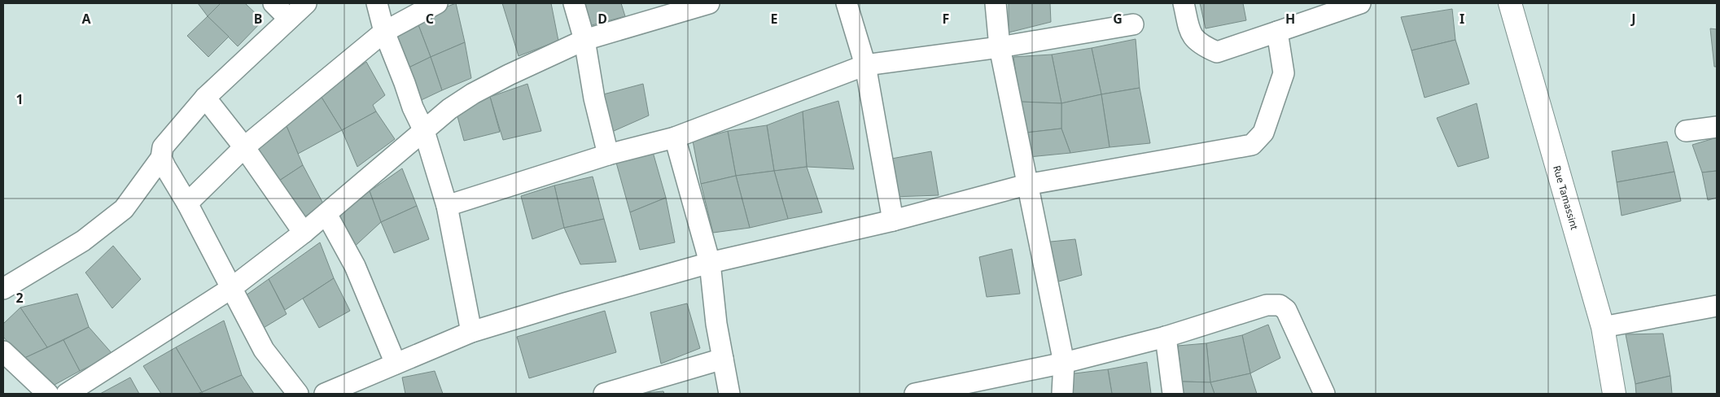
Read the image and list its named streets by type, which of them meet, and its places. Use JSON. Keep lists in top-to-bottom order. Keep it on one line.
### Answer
{"streets":{"main road":["Rue Tamassint"]},"grid":{"columns":["A","B","C","D","E","F","G","H","I","J"],"rows":["1","2"]}}
